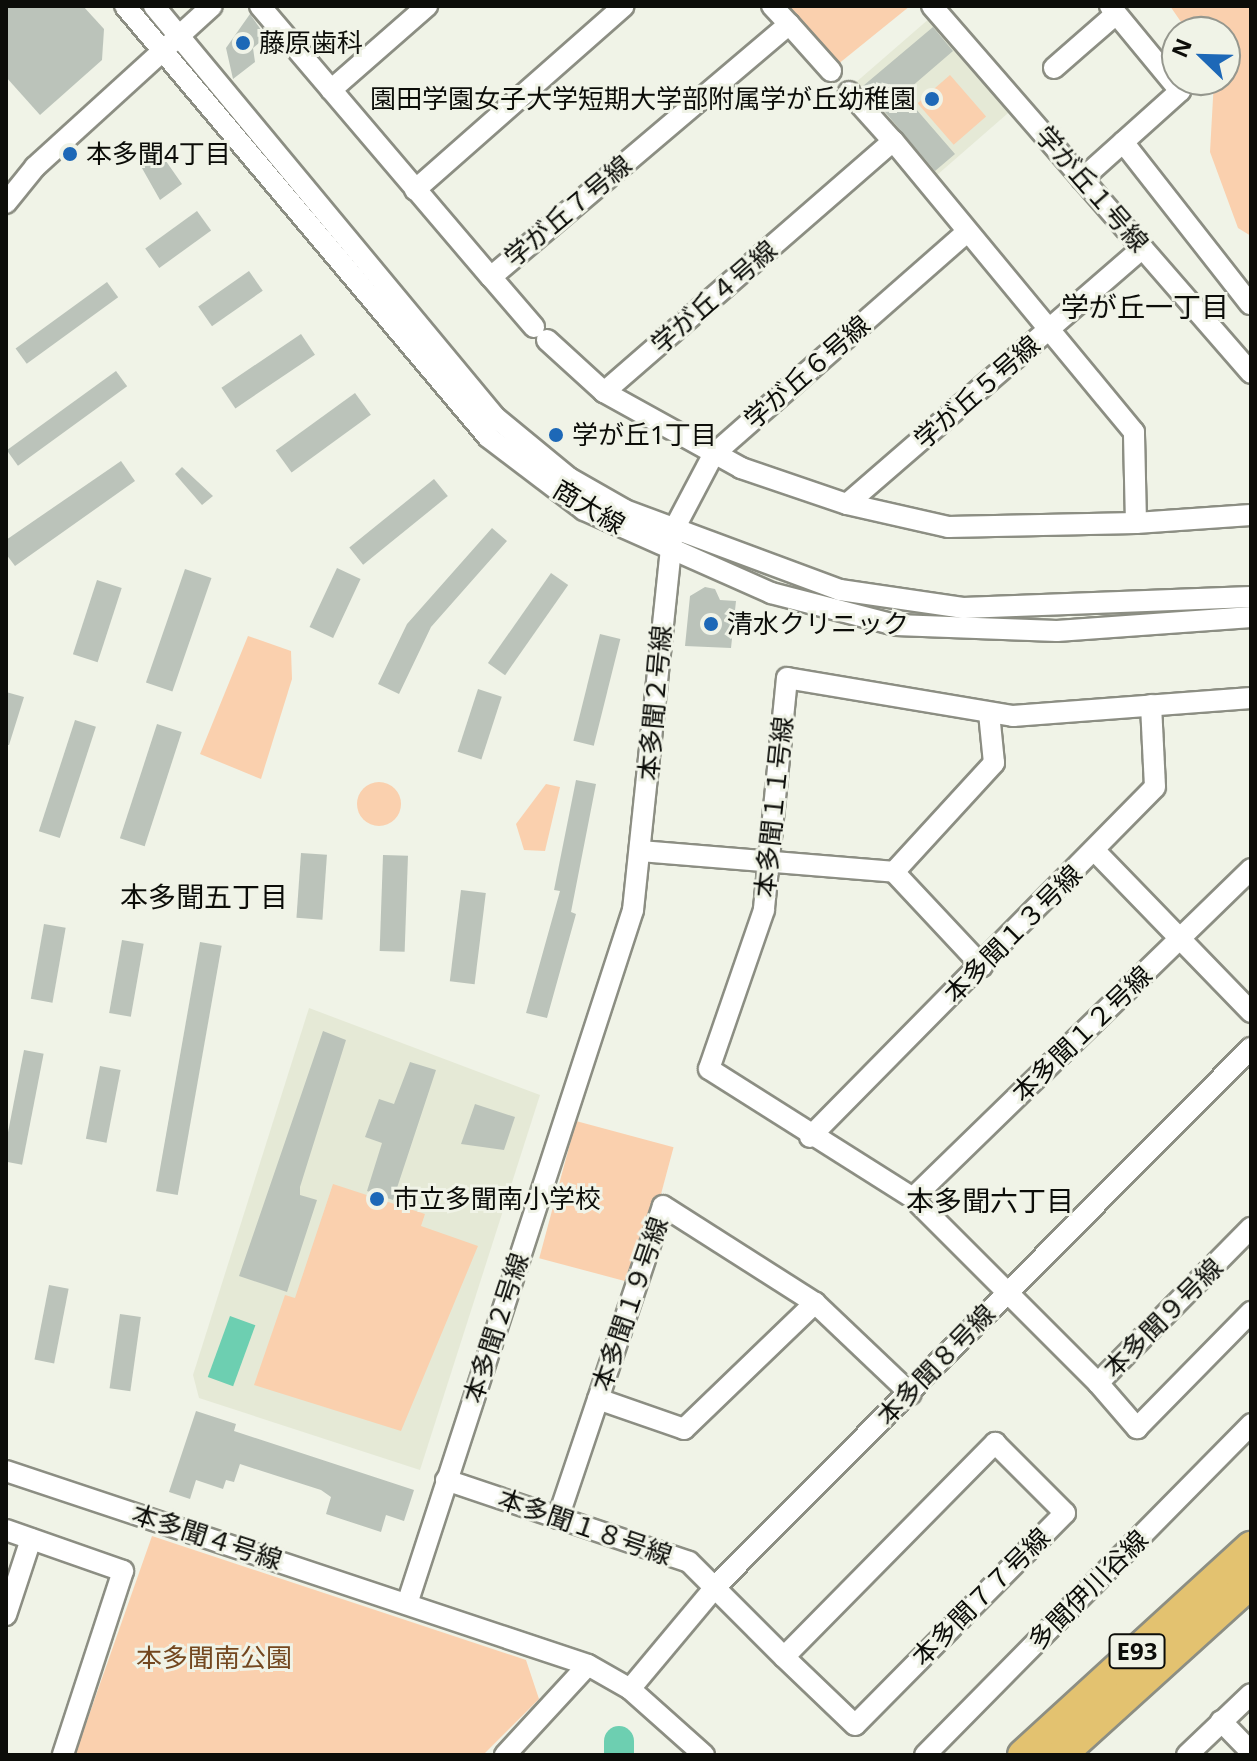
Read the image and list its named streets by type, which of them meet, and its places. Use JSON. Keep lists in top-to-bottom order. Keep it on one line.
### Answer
{"streets":{"highway":["E93"],"street":["学が丘１号線","学が丘７号線","学が丘４号線","学が丘６号線","学が丘５号線","商大線","本多聞２号線","本多聞１１号線","本多聞１３号線","本多聞１２号線","本多聞１９号線","本多聞９号線","本多聞８号線","本多聞１８号線","本多聞４号線","多聞伊川谷線","本多聞７７号線"]},"crossings":[["学が丘１号線","学が丘５号線"],["学が丘６号線","商大線"],["学が丘６号線","本多聞２号線"],["商大線","本多聞２号線"],["本多聞２号線","本多聞１８号線"],["本多聞２号線","本多聞４号線"],["本多聞１１号線","本多聞１３号線"],["本多聞１１号線","本多聞１２号線"],["本多聞１１号線","本多聞９号線"],["本多聞１１号線","本多聞８号線"],["本多聞１９号線","本多聞８号線"],["本多聞１９号線","本多聞１８号線"],["本多聞９号線","本多聞８号線"],["本多聞８号線","本多聞１８号線"],["本多聞８号線","本多聞７７号線"],["本多聞１８号線","本多聞７７号線"]],"districts":["学が丘一丁目","本多聞五丁目","本多聞六丁目"],"parks":["本多聞南公園"],"places":["藤原歯科","園田学園女子大学短期大学部附属学が丘幼稚園","本多聞4丁目","学が丘1丁目","清水クリニック","市立多聞南小学校"],"north":"top left"}
